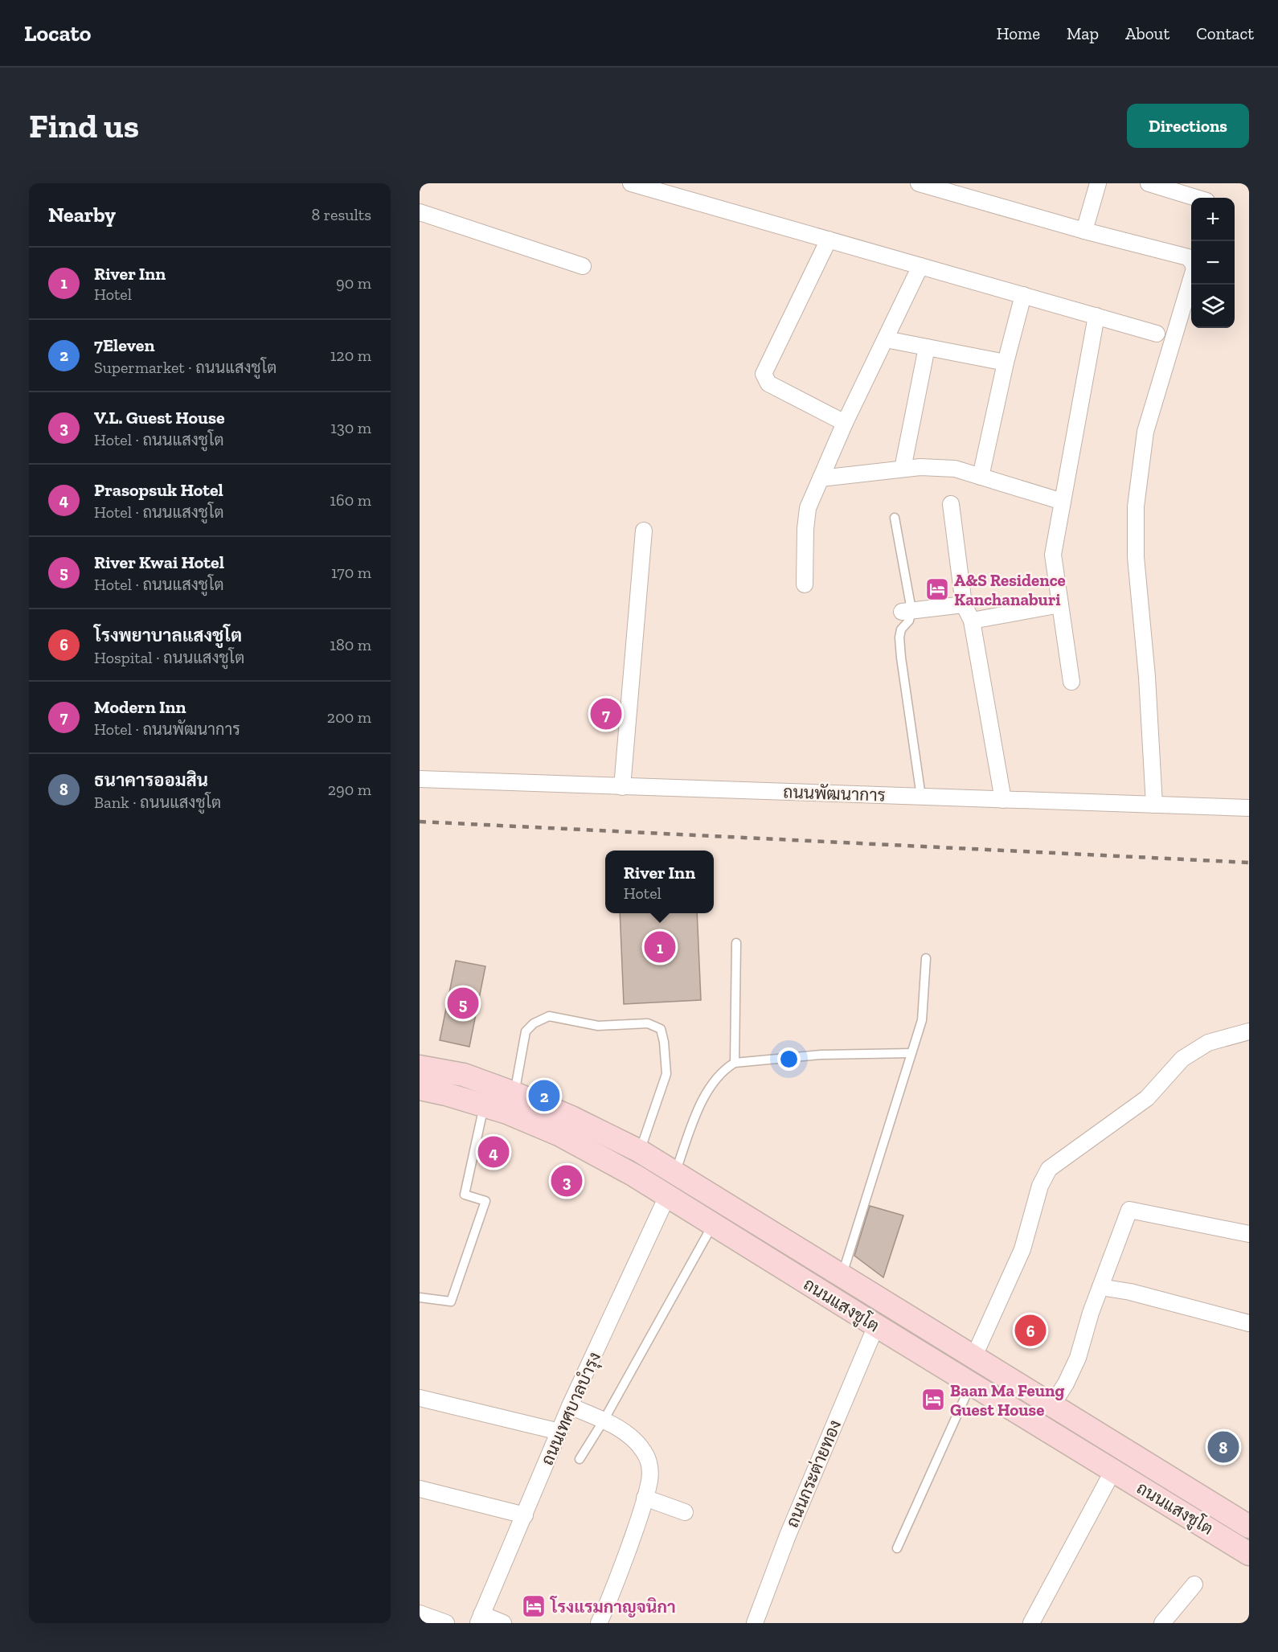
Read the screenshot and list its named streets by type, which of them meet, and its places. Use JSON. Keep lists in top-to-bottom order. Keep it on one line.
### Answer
{"streets":{"main road":["ถนนแสงชูโต"],"street":["ถนนพัฒนาการ","ถนนเทศบาลบำรุง","ถนนกระต่ายทอง"]},"crossings":[["ถนนแสงชูโต","ถนนเทศบาลบำรุง"],["ถนนแสงชูโต","ถนนกระต่ายทอง"]],"places":{"hotel":["A&S Residence Kanchanaburi","Baan Ma Feung Guest House","โรงแรมกาญจนิกา"]},"page":{"header":"Locato","nav":["Home","Map","About","Contact"],"buttons":"Directions","title":"Find us","heading":["Nearby","8 results"],"map_buttons":["+","−"],"list":[{"mark":"1","name":"River Inn","note":"Hotel","value":"90 m"},{"mark":"2","name":"7Eleven","note":"Supermarket · ถนนแสงชูโต","value":"120 m"},{"mark":"3","name":"V.L. Guest House","note":"Hotel · ถนนแสงชูโต","value":"130 m"},{"mark":"4","name":"Prasopsuk Hotel","note":"Hotel · ถนนแสงชูโต","value":"160 m"},{"mark":"5","name":"River Kwai Hotel","note":"Hotel · ถนนแสงชูโต","value":"170 m"},{"mark":"6","name":"โรงพยาบาลแสงชูโต","note":"Hospital · ถนนแสงชูโต","value":"180 m"},{"mark":"7","name":"Modern Inn","note":"Hotel · ถนนพัฒนาการ","value":"200 m"},{"mark":"8","name":"ธนาคารออมสิน","note":"Bank · ถนนแสงชูโต","value":"290 m"}],"pins":["7","1","5","2","4","3","6","8"],"popup":["River Inn","Hotel"]}}
